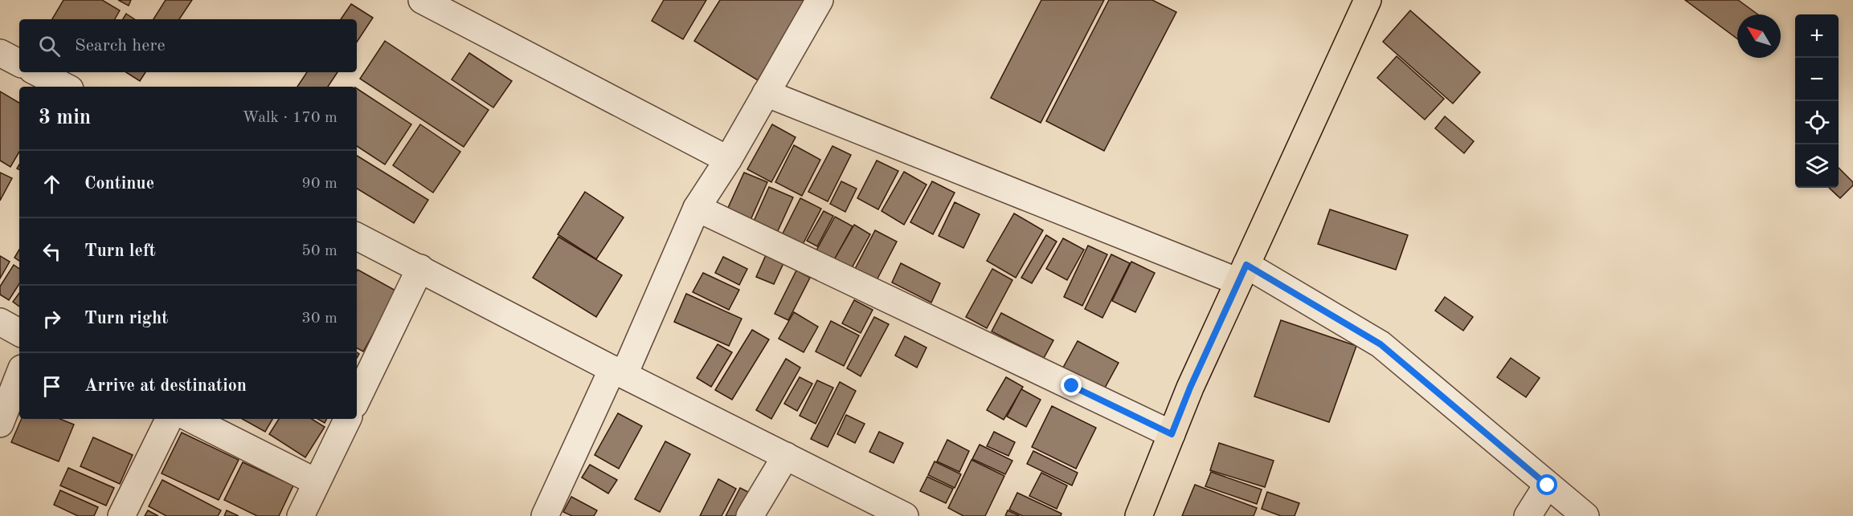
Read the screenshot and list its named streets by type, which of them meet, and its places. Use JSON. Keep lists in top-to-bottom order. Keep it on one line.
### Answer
{"north":"top left","page":{"map_buttons":["+","−"],"search":"Search here","heading":["3 min","Walk · 170 m"],"list":[["Continue","90 m"],["Turn left","50 m"],["Turn right","30 m"],"Arrive at destination"]}}
